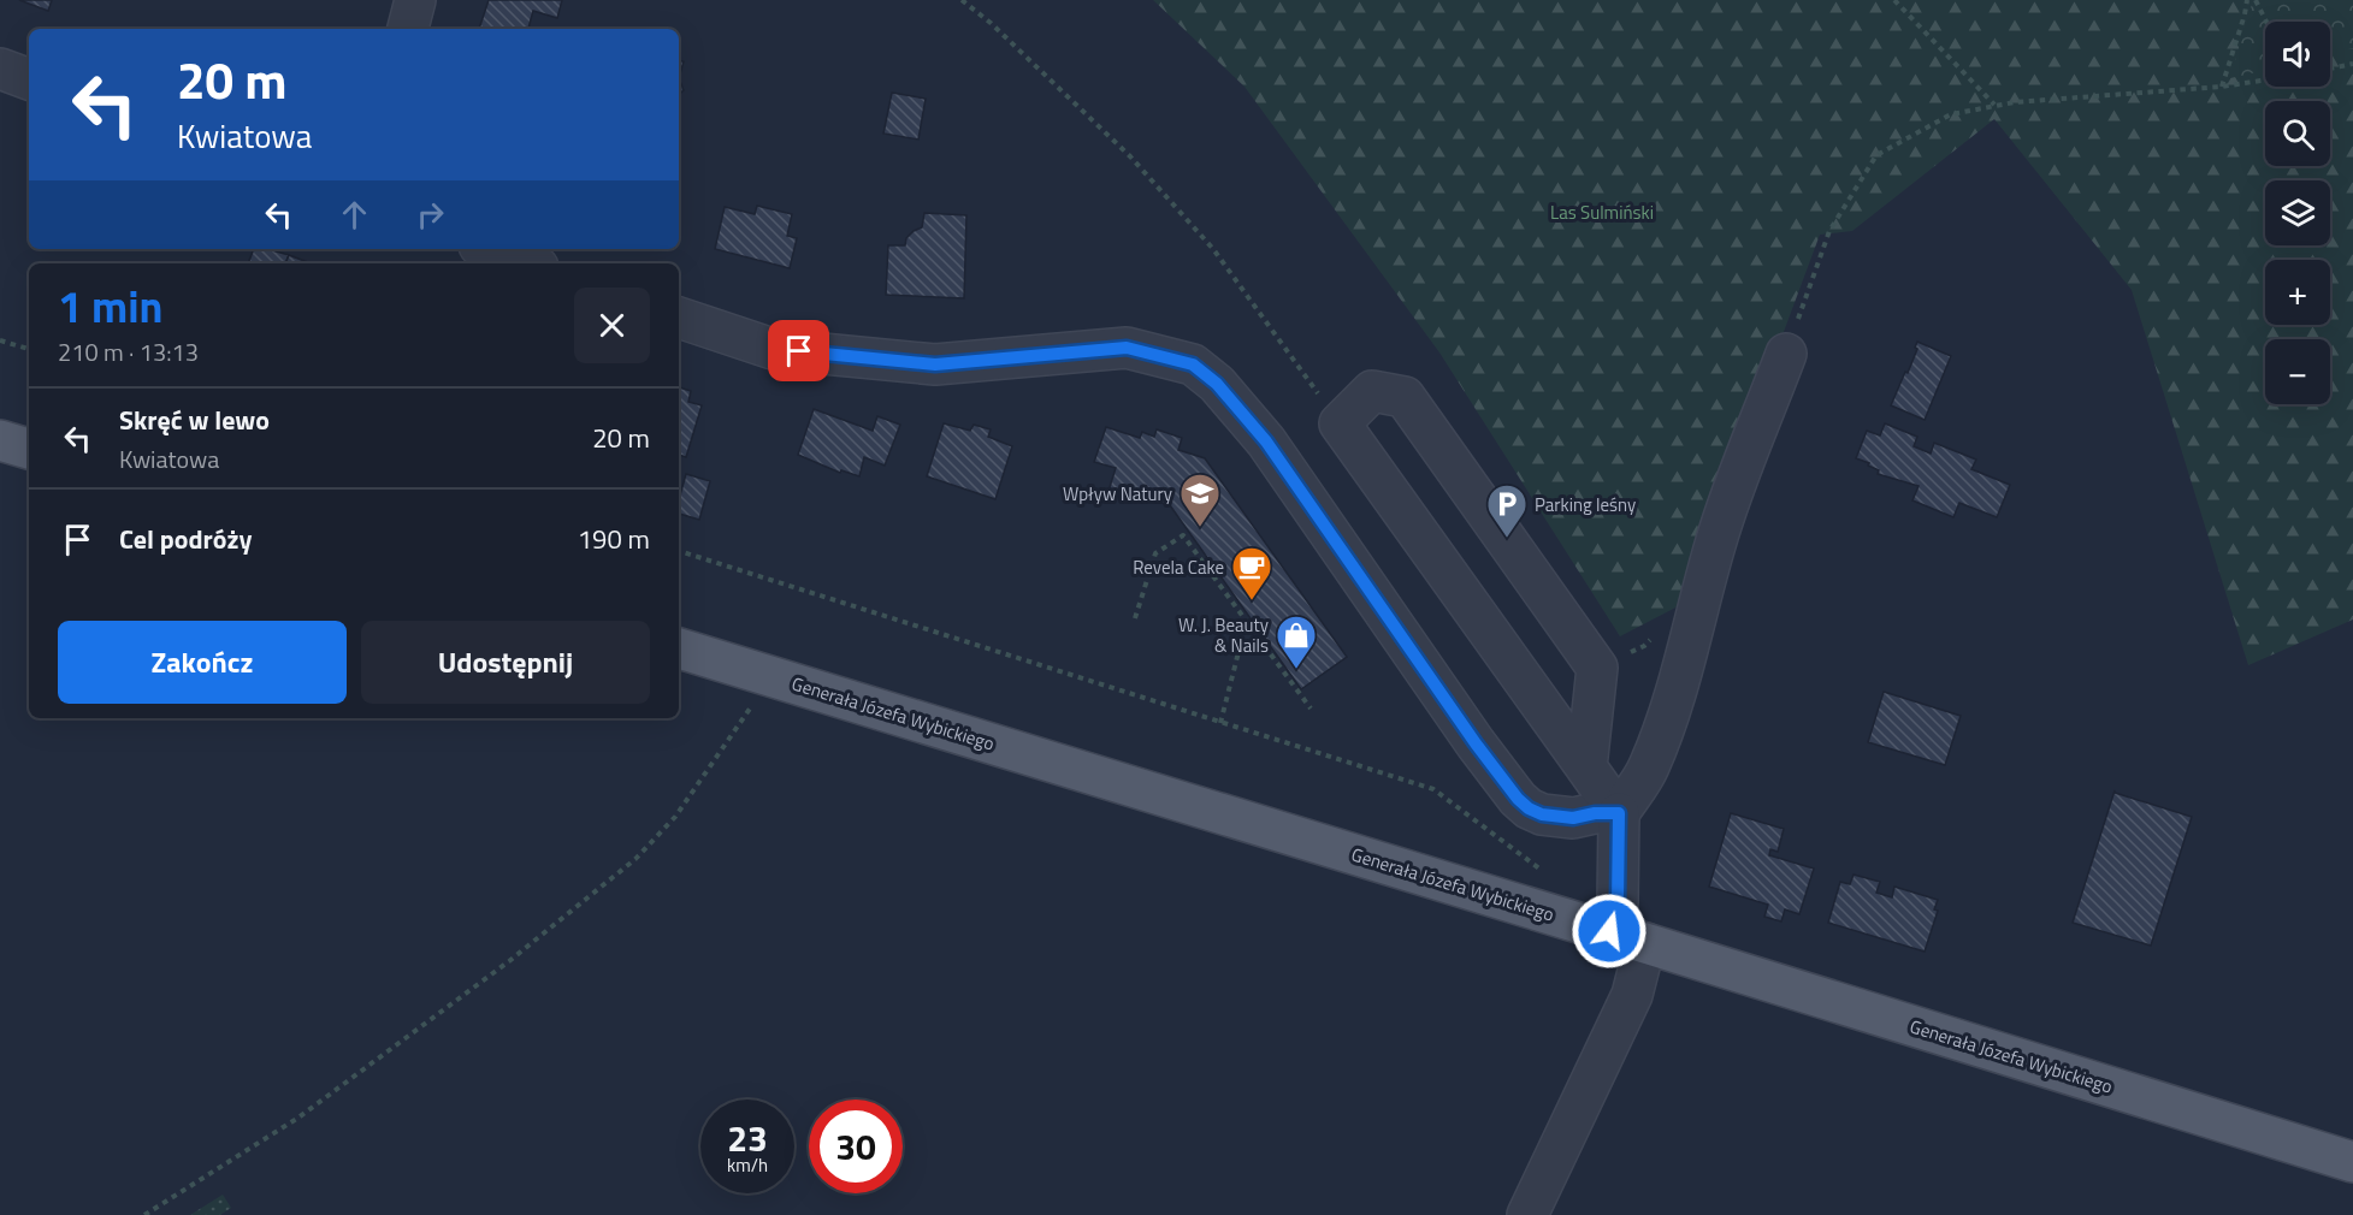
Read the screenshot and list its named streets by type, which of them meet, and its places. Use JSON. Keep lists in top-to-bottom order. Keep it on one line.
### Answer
{"streets":{"main road":["Generała Józefa Wybickiego"]},"parks":["Las Sulmiński"],"places":{"school or university":["Wpływ Natury"],"parking":["Parking leśny"],"cafe":["Revela Cake"],"shop":["W. J. Beauty & Nails"]},"page":{"map_buttons":["+","−"],"turn":["20 m","Kwiatowa"],"heading":["1 min","210 m · 13:13"],"list":[{"name":"Skręć w lewo","note":"Kwiatowa","value":"20 m"},{"name":"Cel podróży","value":"190 m"}],"buttons":["Zakończ","Udostępnij"],"speed":"23 km/h","limit":"30"}}
